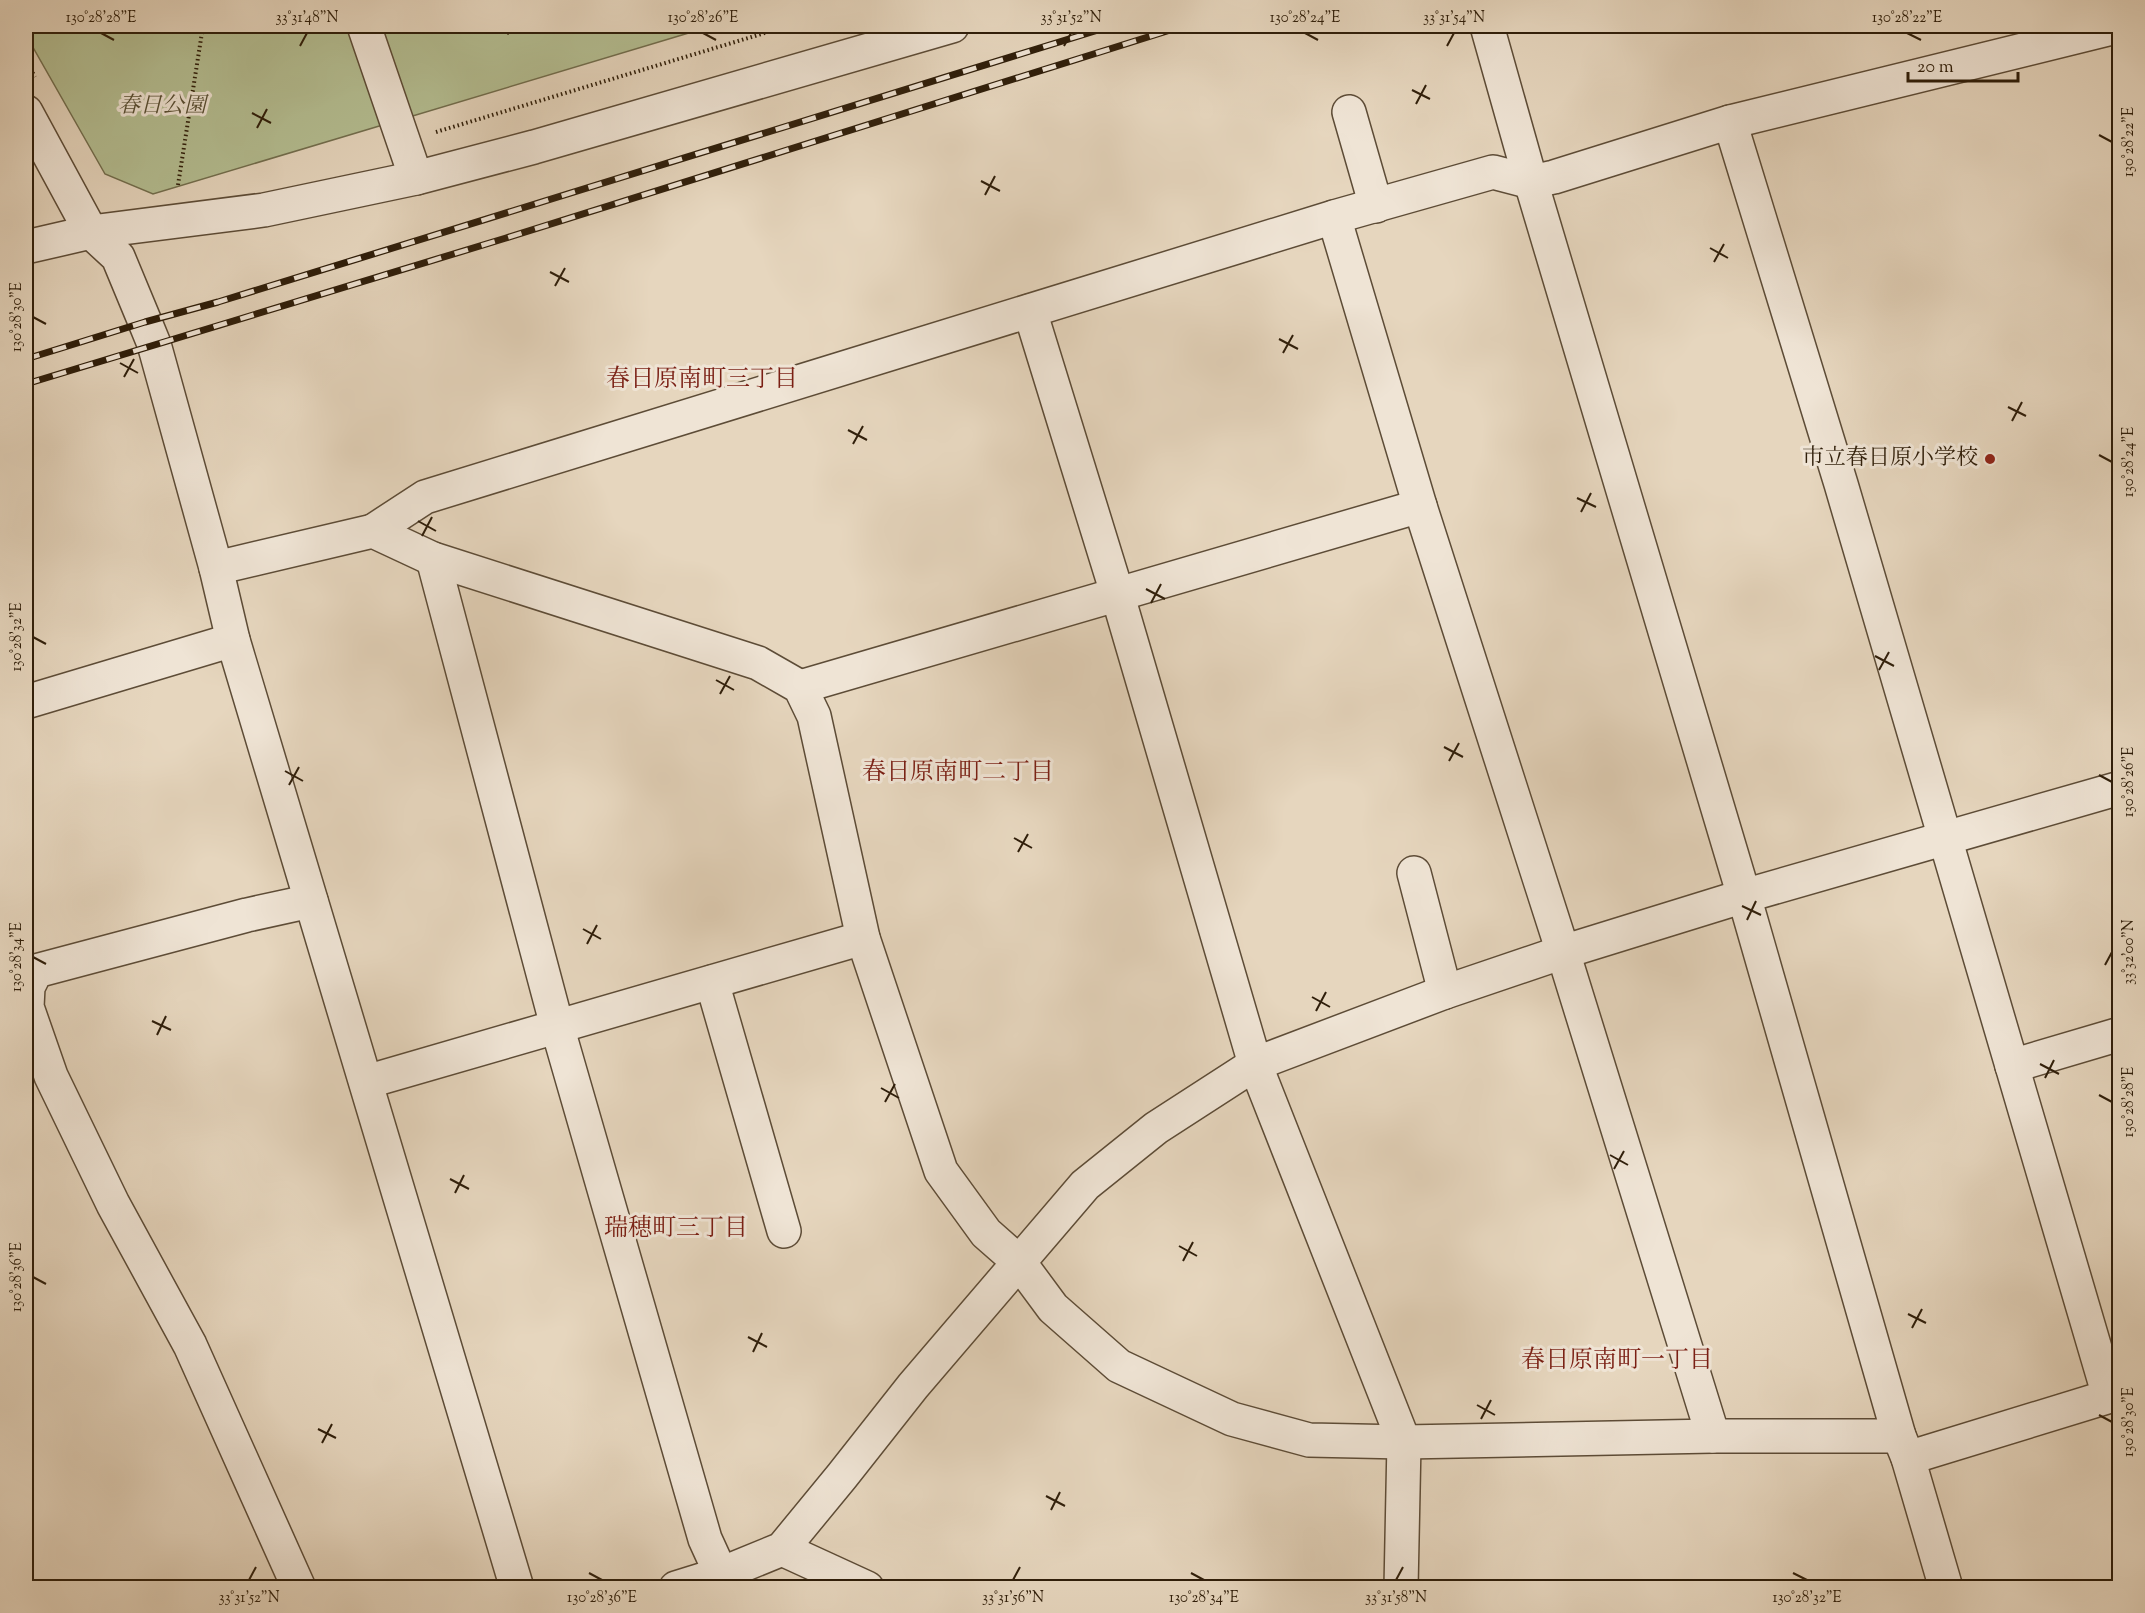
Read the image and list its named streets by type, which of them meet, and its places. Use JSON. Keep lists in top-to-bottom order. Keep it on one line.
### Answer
{"districts":["春日原南町三丁目","春日原南町二丁目","瑞穂町三丁目","春日原南町一丁目"],"parks":["春日公園"],"places":["市立春日原小学校"],"scale_bar":"20 m","coordinates":["130°28'28\"E","33°31'48\"N","130°28'26\"E","33°31'52\"N","130°28'24\"E","33°31'54\"N","130°28'22\"E","130°28'30\"E","130°28'32\"E","33°32'00\"N","130°28'34\"E","130°28'36\"E","33°31'56\"N","33°31'58\"N"]}
